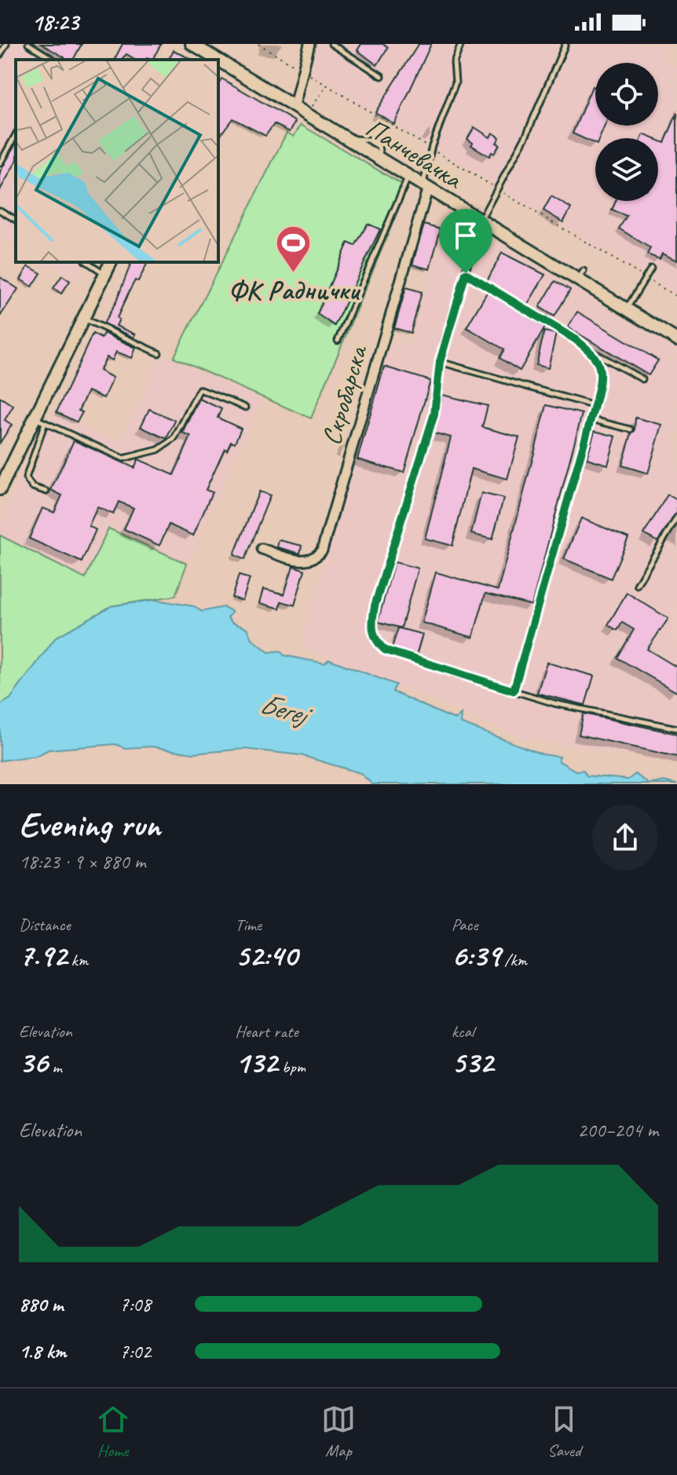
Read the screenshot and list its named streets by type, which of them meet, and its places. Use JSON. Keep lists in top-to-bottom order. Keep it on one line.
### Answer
{"streets":{"street":["Панчевачка","Скробарска"]},"crossings":[["Панчевачка","Скробарска"]],"water":["Бегеј"],"places":{"sports":["ФК Раднички"]},"page":{"status":"18:23","heading":["Evening run","18:23 · 9 × 880 m"],"stats":[["Distance","7.92 km"],["Time","52:40"],["Pace","6:39 /km"],["Elevation","36 m"],["Heart rate","132 bpm"],["kcal","532"]],"chart":["Elevation","200–204 m"],"list":[{"name":"880 m","note":"7:08"},{"name":"1.8 km","note":"7:02"}],"tabs":["Home","Map","Saved"]}}
